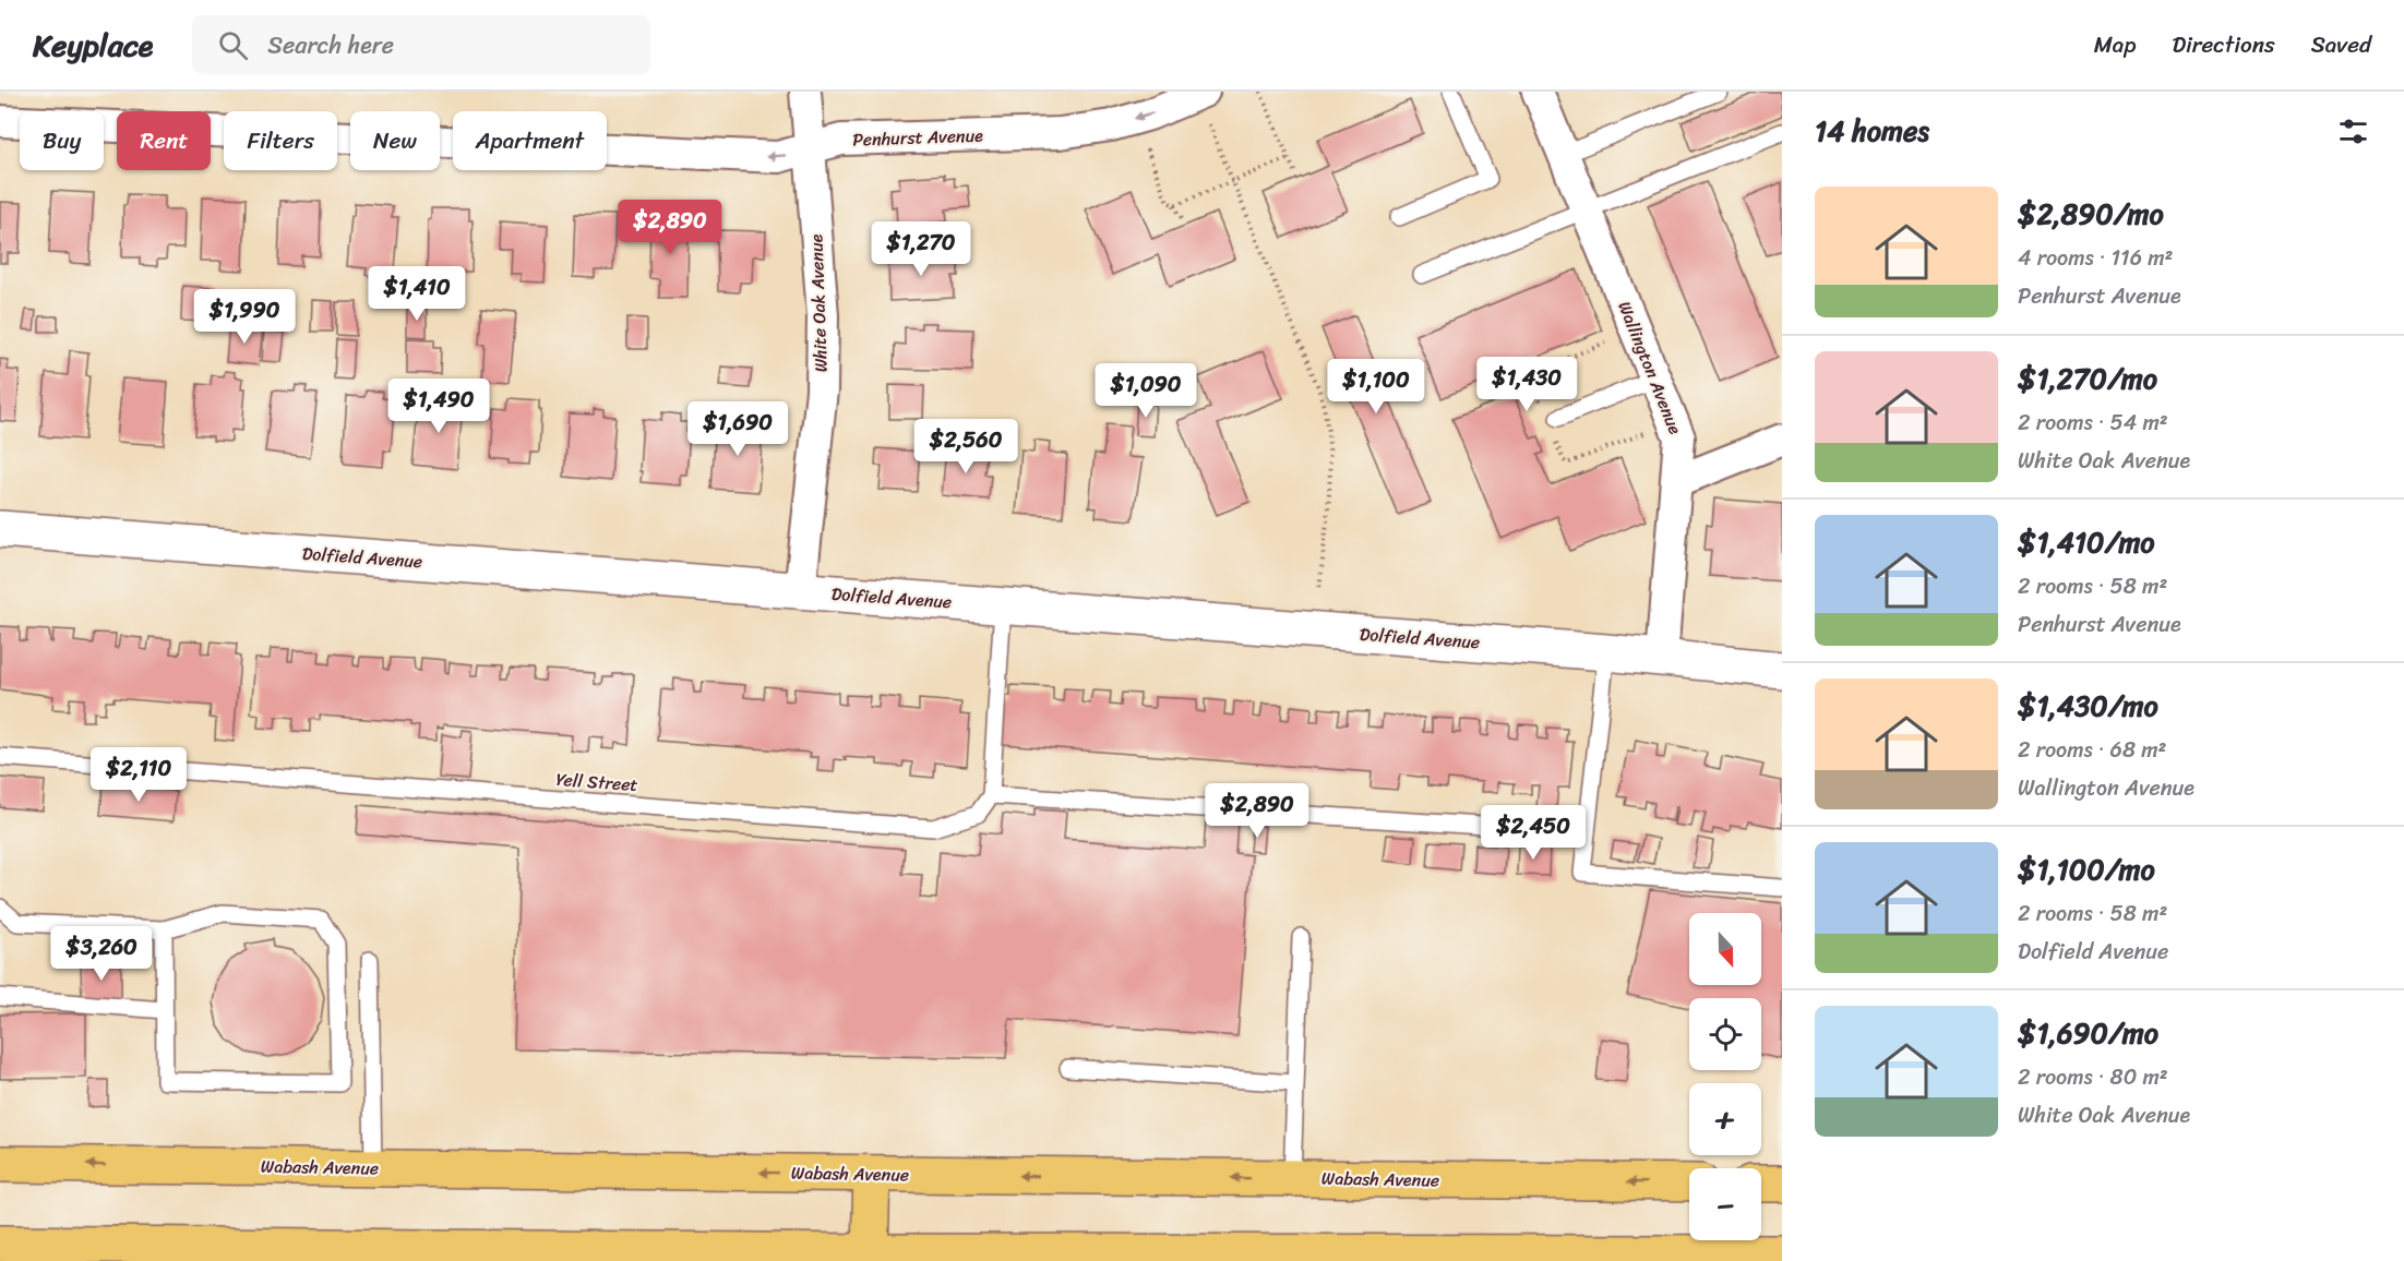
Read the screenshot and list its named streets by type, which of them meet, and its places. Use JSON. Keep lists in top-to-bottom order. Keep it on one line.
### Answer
{"streets":{"main road":["Wabash Avenue"],"street":["Penhurst Avenue","White Oak Avenue","Wallington Avenue","Dolfield Avenue"],"lane":["Yell Street"]},"crossings":[["Penhurst Avenue","White Oak Avenue"],["White Oak Avenue","Dolfield Avenue"],["Wallington Avenue","Dolfield Avenue"]],"one_way":["Penhurst Avenue"],"north":"bottom","page":{"header":"Keyplace","search":"Search here","nav":["Map","Directions","Saved"],"heading":"14 homes","chip":["Buy","Rent","Filters","New","Apartment"],"list":[{"name":"$2,890/mo","note":"4 rooms · 116 m² · Penhurst Avenue"},{"name":"$1,270/mo","note":"2 rooms · 54 m² · White Oak Avenue"},{"name":"$1,410/mo","note":"2 rooms · 58 m² · Penhurst Avenue"},{"name":"$1,430/mo","note":"2 rooms · 68 m² · Wallington Avenue"},{"name":"$1,100/mo","note":"2 rooms · 58 m² · Dolfield Avenue"},{"name":"$1,690/mo","note":"2 rooms · 80 m² · White Oak Avenue"}],"price":["$2,890","$1,270","$1,410","$1,990","$1,430","$1,100","$1,090","$1,490","$1,690","$2,560","$2,110","$2,890","$2,450","$3,260"],"map_buttons":["+","−"]}}
